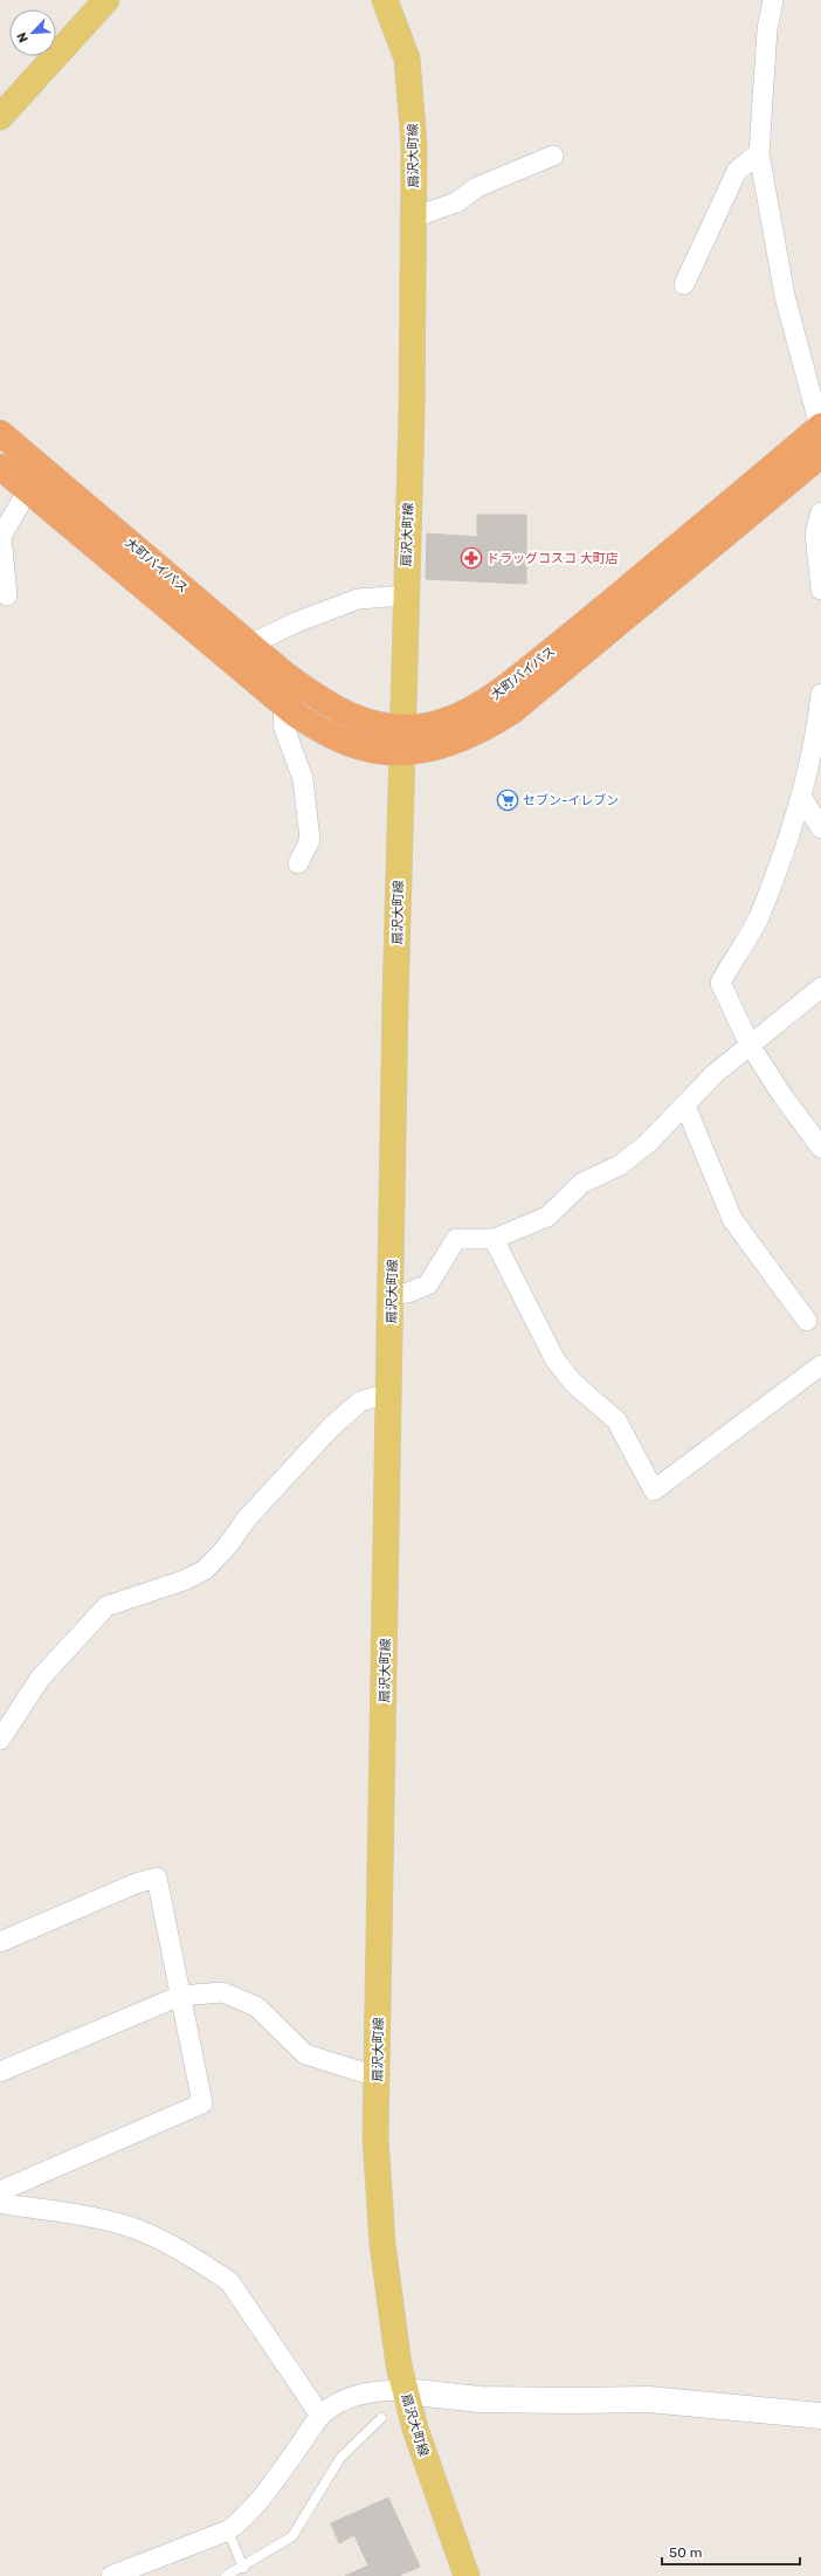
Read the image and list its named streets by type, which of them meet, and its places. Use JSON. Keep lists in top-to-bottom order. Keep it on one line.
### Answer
{"streets":{"highway":["大町バイパス"],"main road":["扇沢大町線"]},"crossings":[["扇沢大町線","大町バイパス"]],"places":{"pharmacy":["ドラッグコスコ 大町店"],"supermarket":["セブン-イレブン"]},"scale_bar":"50 m","north":"bottom left"}
